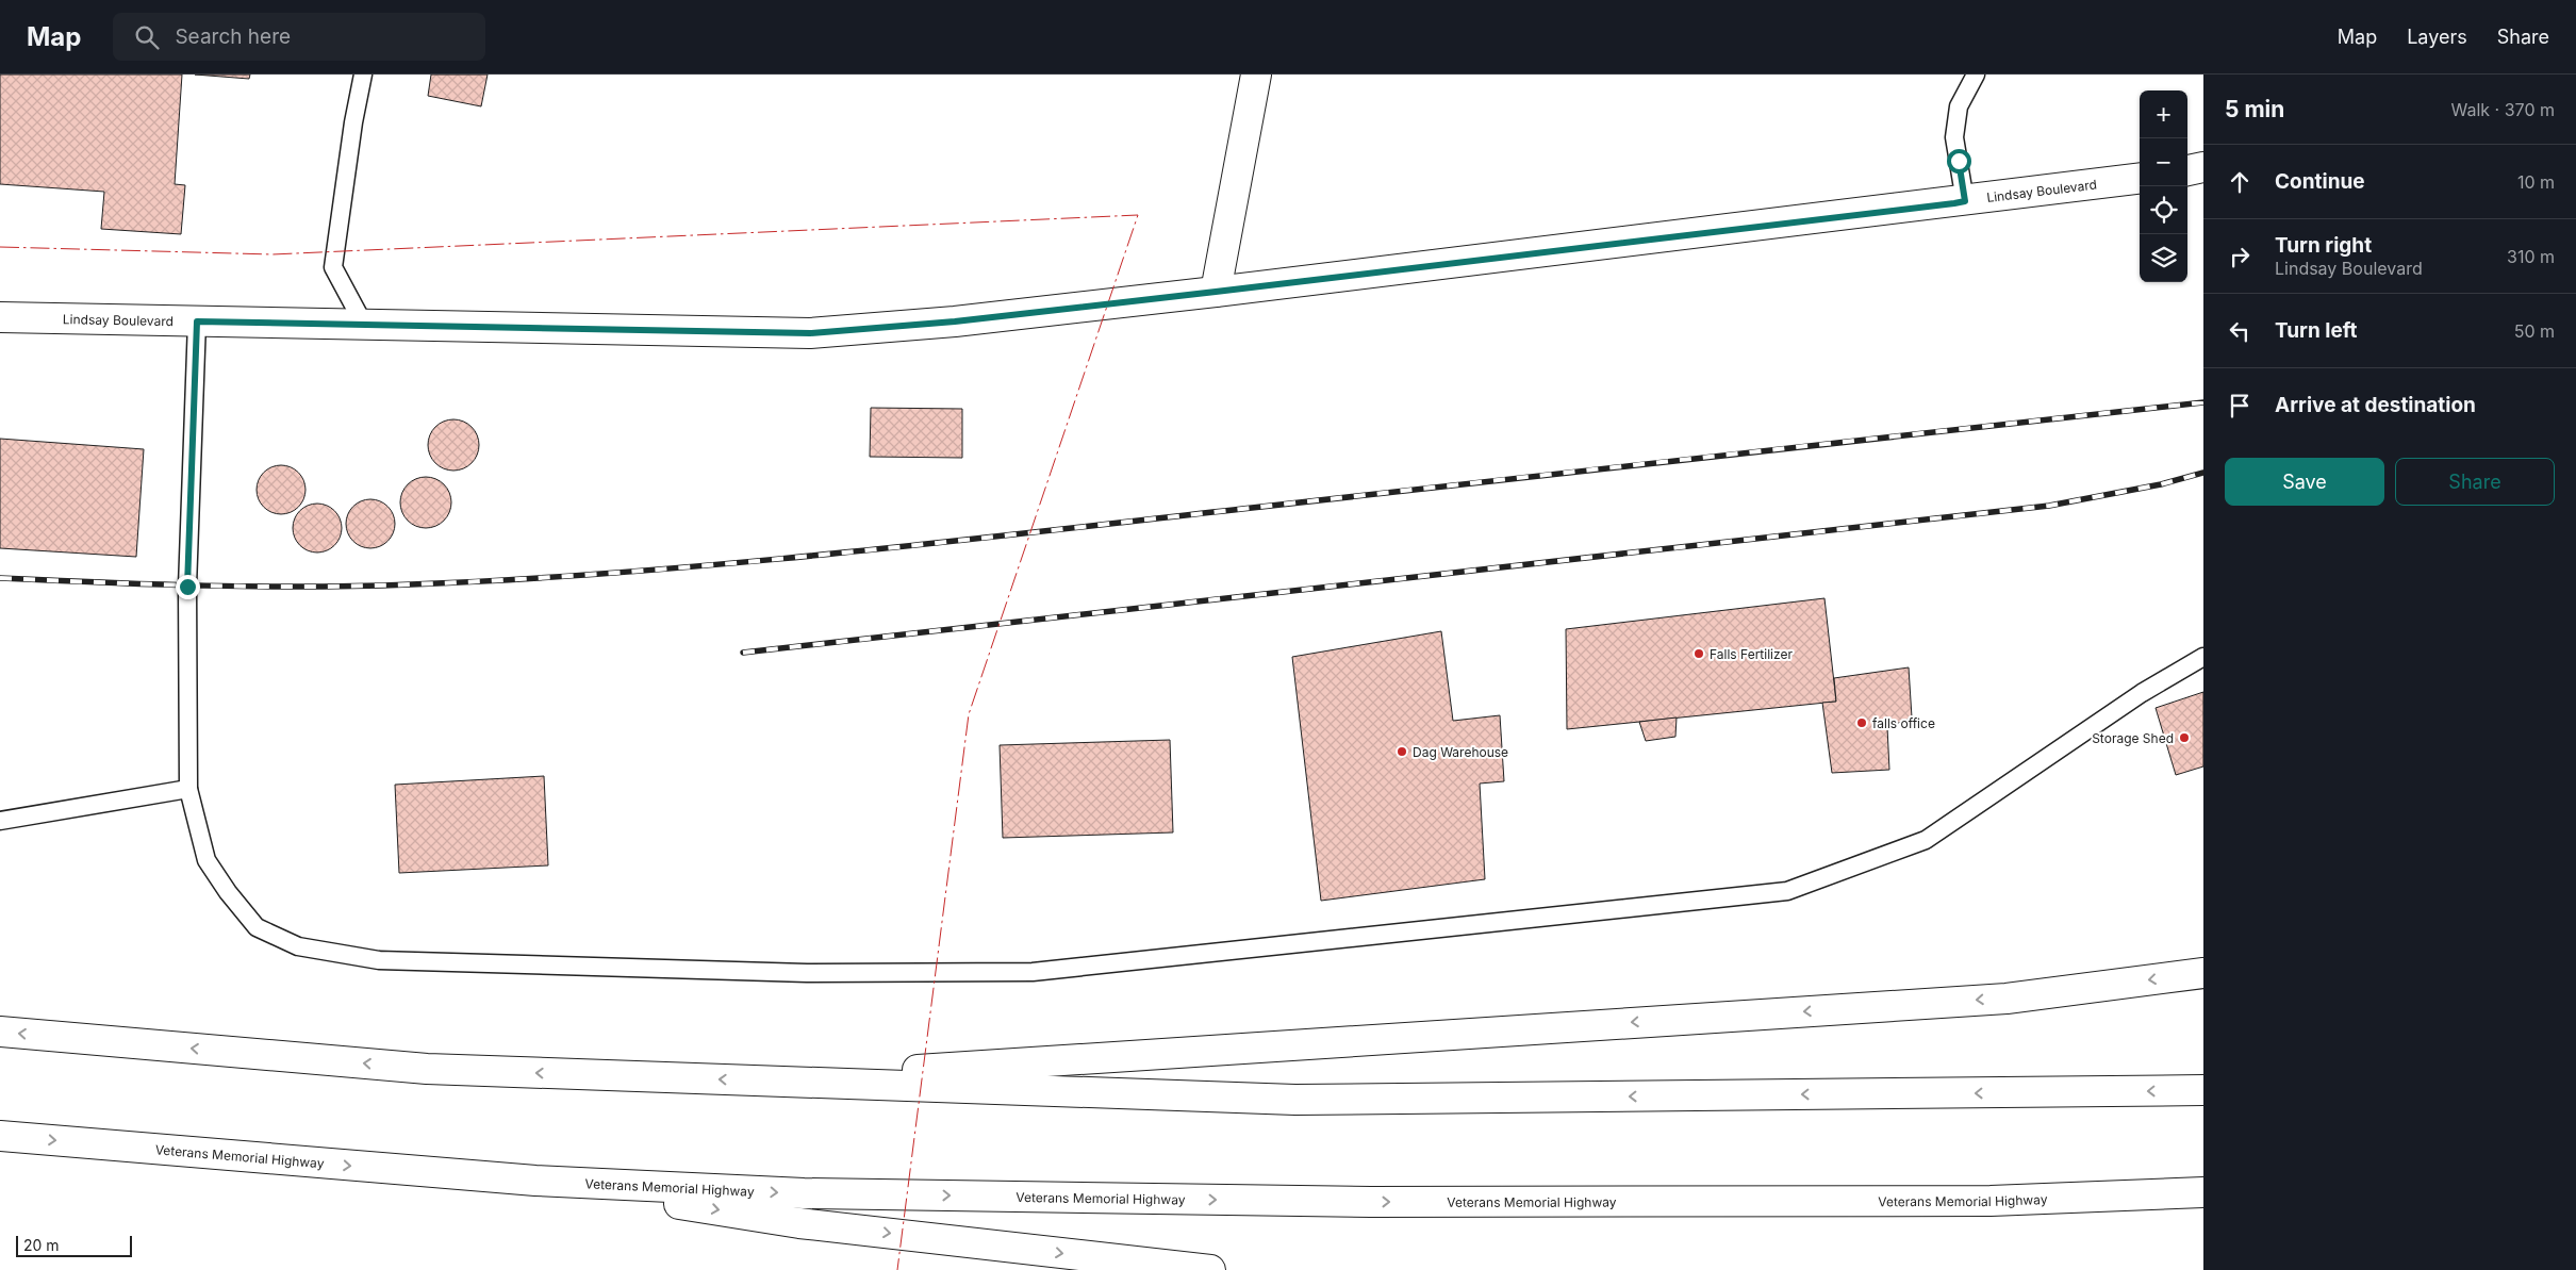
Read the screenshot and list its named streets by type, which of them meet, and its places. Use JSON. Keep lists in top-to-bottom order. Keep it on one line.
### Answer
{"streets":{"main road":["Lindsay Boulevard","Veterans Memorial Highway"]},"places":["Falls Fertilizer","falls office","Storage Shed","Dag Warehouse"],"scale_bar":"20 m","page":{"header":"Map","search":"Search here","nav":["Map","Layers","Share"],"heading":["5 min","Walk · 370 m"],"map_buttons":["+","−"],"list":[["Continue","10 m"],["Turn right","Lindsay Boulevard","310 m"],["Turn left","50 m"],"Arrive at destination"],"buttons":["Save","Share"],"scale":"20 m"}}
